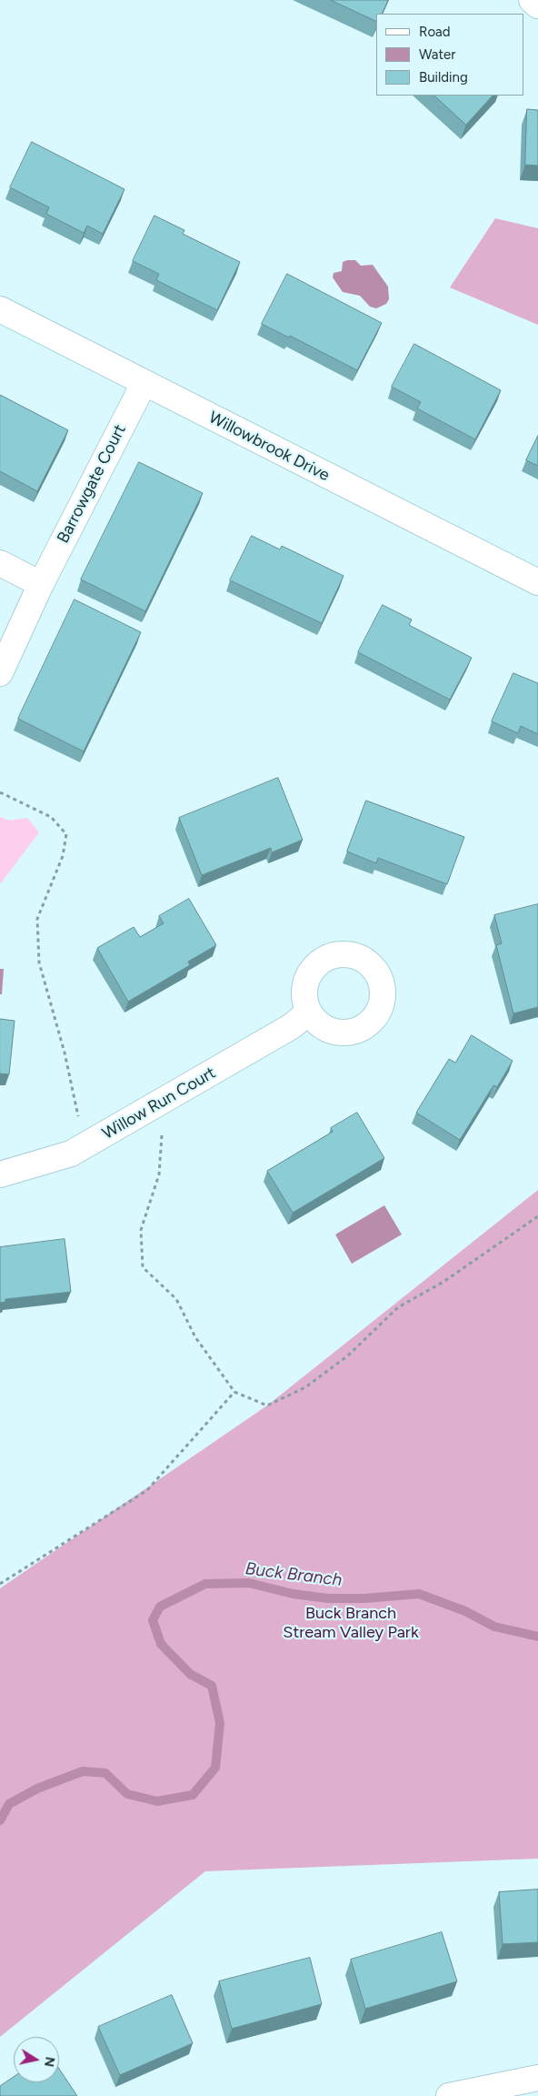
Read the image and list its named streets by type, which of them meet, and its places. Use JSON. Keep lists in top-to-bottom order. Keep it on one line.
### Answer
{"streets":{"street":["Willowbrook Drive","Barrowgate Court","Willow Run Court"]},"crossings":[["Willowbrook Drive","Barrowgate Court"]],"water":["Buck Branch"],"parks":["Buck Branch Stream Valley Park"],"legend":["Road","Water","Building"],"north":"right"}
